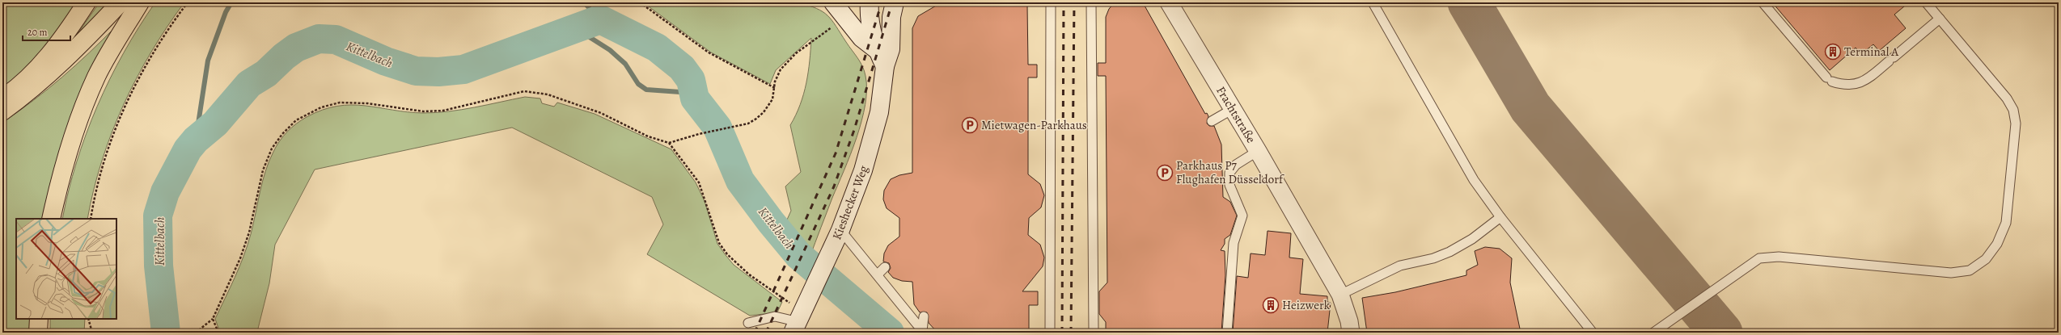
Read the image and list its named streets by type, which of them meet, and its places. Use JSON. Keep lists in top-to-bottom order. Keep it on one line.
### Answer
{"streets":{"street":["Frachtstraße","Kieshecker Weg"]},"water":["Kittelbach"],"places":{"building":["Terminal A","Heizwerk"],"parking":["Mietwagen-Parkhaus","Parkhaus P7 Flughafen Düsseldorf"]},"scale_bar":"20 m"}
